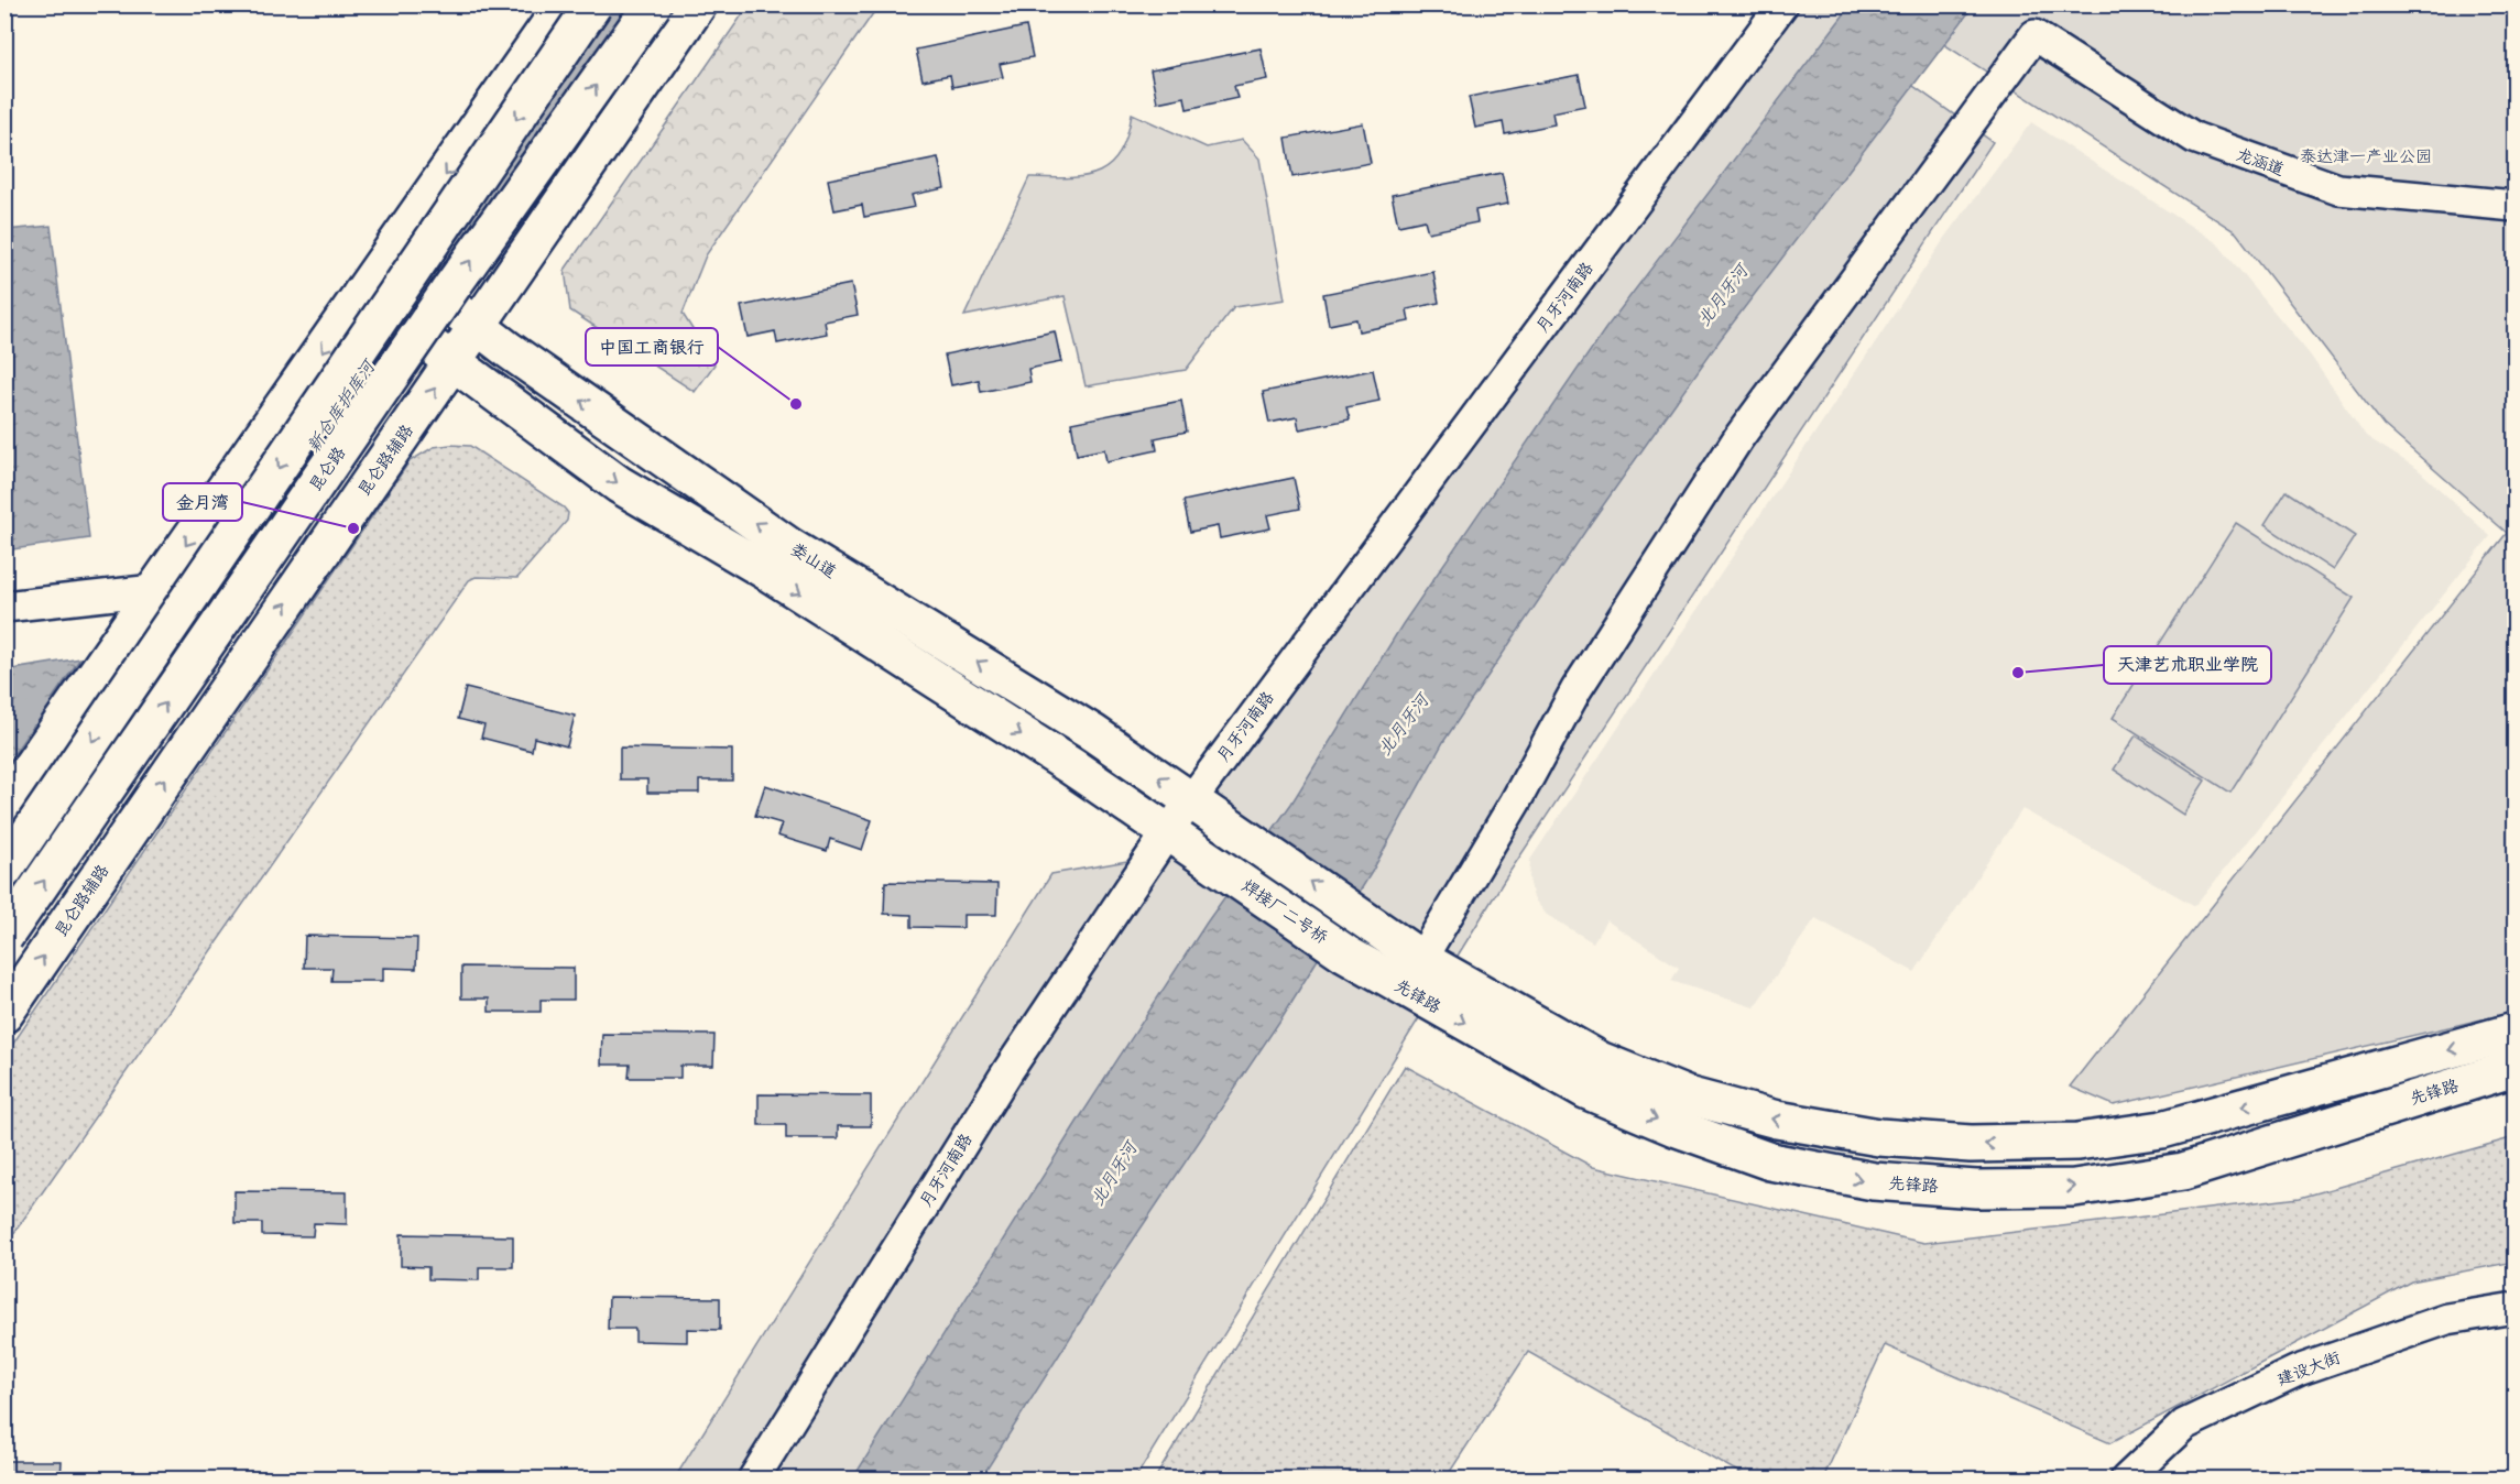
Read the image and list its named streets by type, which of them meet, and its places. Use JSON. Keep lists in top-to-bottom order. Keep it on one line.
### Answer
{"streets":{"main road":["昆仑路辅路","昆仑路","娄山道","焊接厂二号桥","先锋路"],"street":["龙涵道","月牙河南路","建设大街"]},"crossings":[["龙涵道","先锋路"],["月牙河南路","娄山道"],["昆仑路辅路","娄山道"],["娄山道","焊接厂二号桥"],["娄山道","先锋路"],["焊接厂二号桥","先锋路"]],"water":["北月牙河","新仓库护库河"],"parks":["泰达津一产业公园"],"places":["中国工商银行","金月湾","天津艺术职业学院"]}
